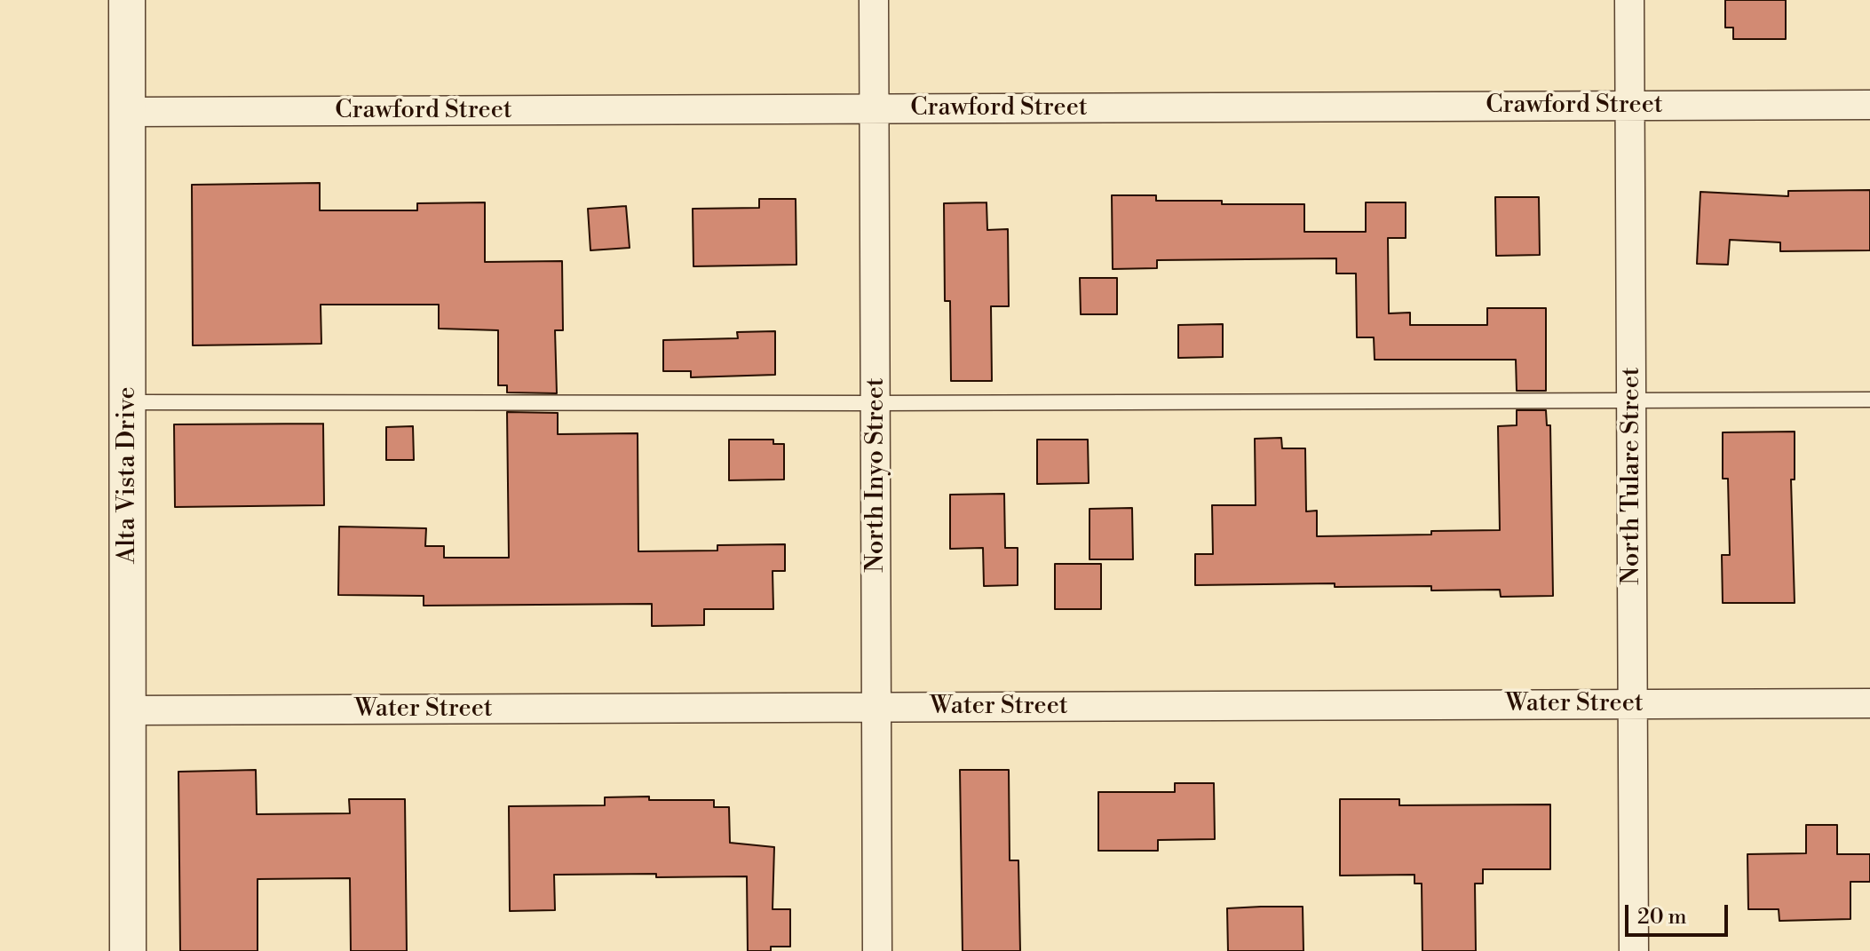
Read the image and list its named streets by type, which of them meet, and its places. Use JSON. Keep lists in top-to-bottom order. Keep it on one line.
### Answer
{"streets":{"street":["Crawford Street","Alta Vista Drive","North Inyo Street","North Tulare Street","Water Street"]},"crossings":[["Crawford Street","Alta Vista Drive"],["Crawford Street","North Inyo Street"],["Crawford Street","North Tulare Street"],["Alta Vista Drive","Water Street"],["North Inyo Street","Water Street"],["North Tulare Street","Water Street"]],"scale_bar":"20 m"}
